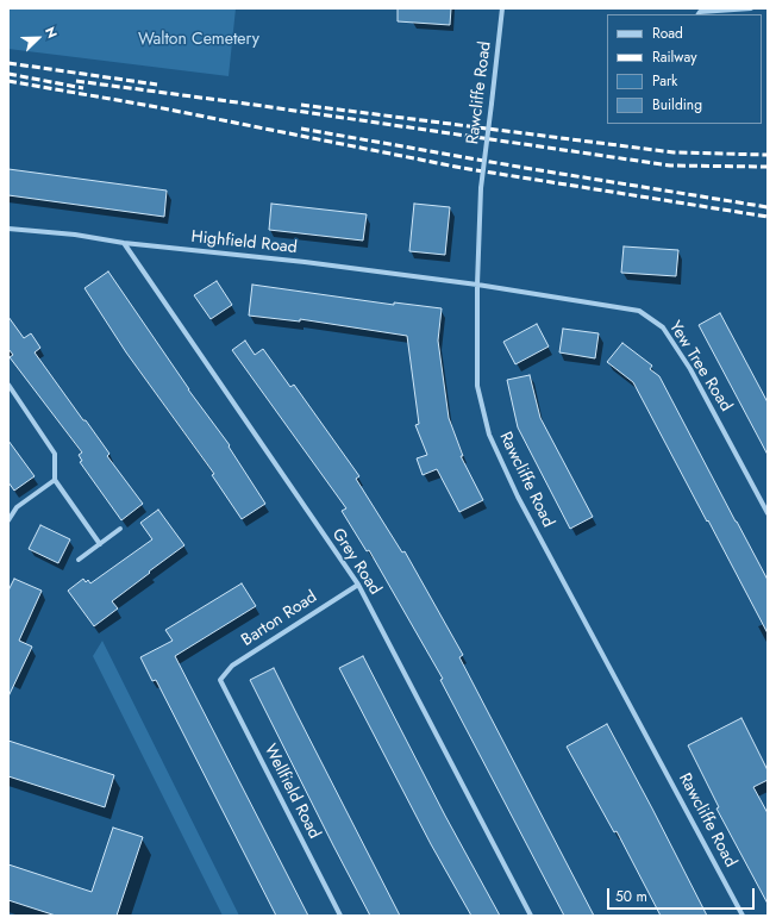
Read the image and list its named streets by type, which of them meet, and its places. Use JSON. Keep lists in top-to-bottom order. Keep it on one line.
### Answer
{"streets":{"street":["Rawcliffe Road","Highfield Road","Yew Tree Road","Grey Road","Barton Road","Wellfield Road"]},"crossings":[["Rawcliffe Road","Highfield Road"],["Rawcliffe Road","Yew Tree Road"],["Highfield Road","Yew Tree Road"],["Highfield Road","Grey Road"],["Grey Road","Barton Road"],["Barton Road","Wellfield Road"]],"parks":["Walton Cemetery"],"legend":["Road","Railway","Park","Building"],"scale_bar":"50 m","north":"top right"}
